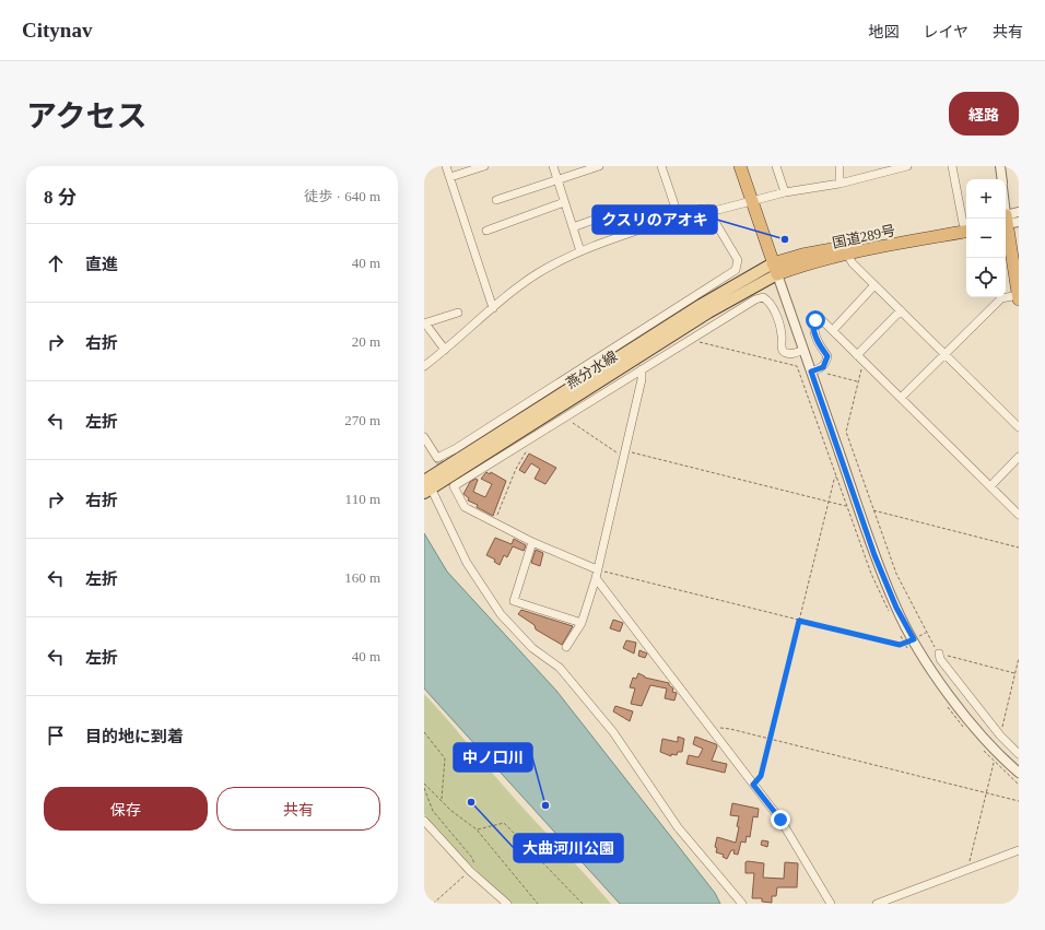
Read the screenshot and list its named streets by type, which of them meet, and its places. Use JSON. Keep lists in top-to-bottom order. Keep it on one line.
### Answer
{"streets":{"highway":["国道289号"],"main road":["燕分水線"]},"crossings":[["国道289号","燕分水線"]],"places":["クスリのアオキ","大曲河川公園","中ノ口川"],"page":{"header":"Citynav","nav":["地図","レイヤ","共有"],"title":"アクセス","buttons":["経路",["保存","共有"]],"heading":["8 分","徒歩 · 640 m"],"map_buttons":["+","−"],"list":[["直進","40 m"],["右折","20 m"],["左折","270 m"],["右折","110 m"],["左折","160 m"],["左折","40 m"],"目的地に到着"]}}
